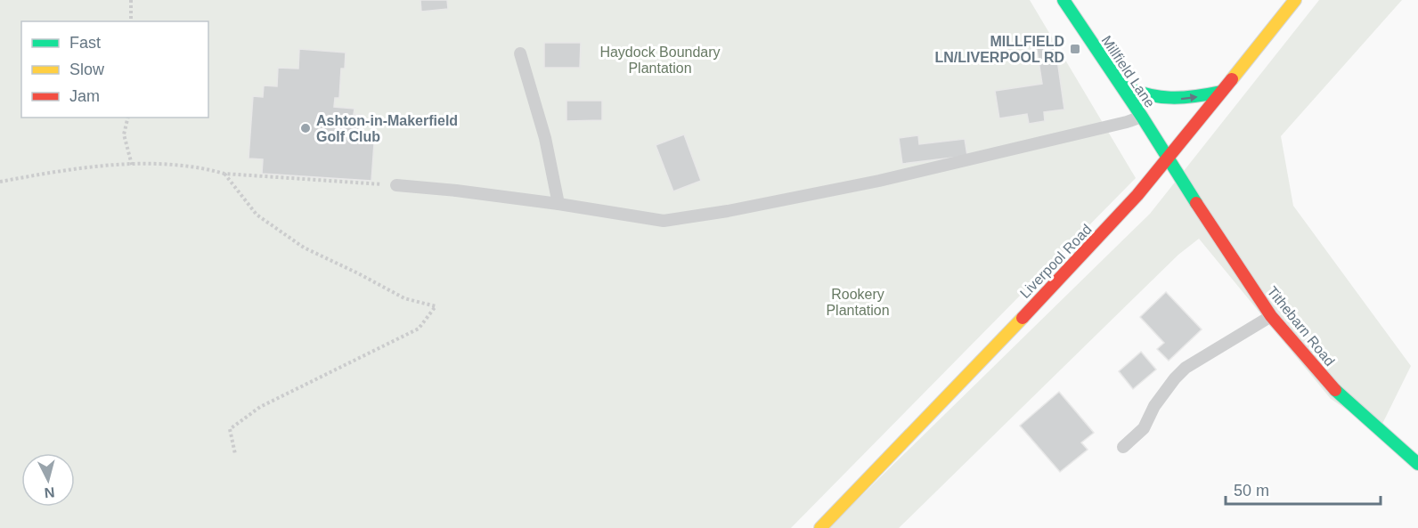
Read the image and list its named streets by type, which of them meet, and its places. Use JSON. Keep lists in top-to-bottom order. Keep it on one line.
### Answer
{"streets":{"main road":["Millfield Lane","Liverpool Road","Tithebarn Road"]},"crossings":[["Millfield Lane","Liverpool Road"],["Millfield Lane","Tithebarn Road"],["Liverpool Road","Tithebarn Road"]],"parks":["Haydock Boundary Plantation","Rookery Plantation"],"places":{"transit":["MILLFIELD LN/LIVERPOOL RD"],"other":["Ashton-in-Makerfield Golf Club"]},"legend":["Fast","Slow","Jam"],"scale_bar":"50 m","north":"bottom"}
